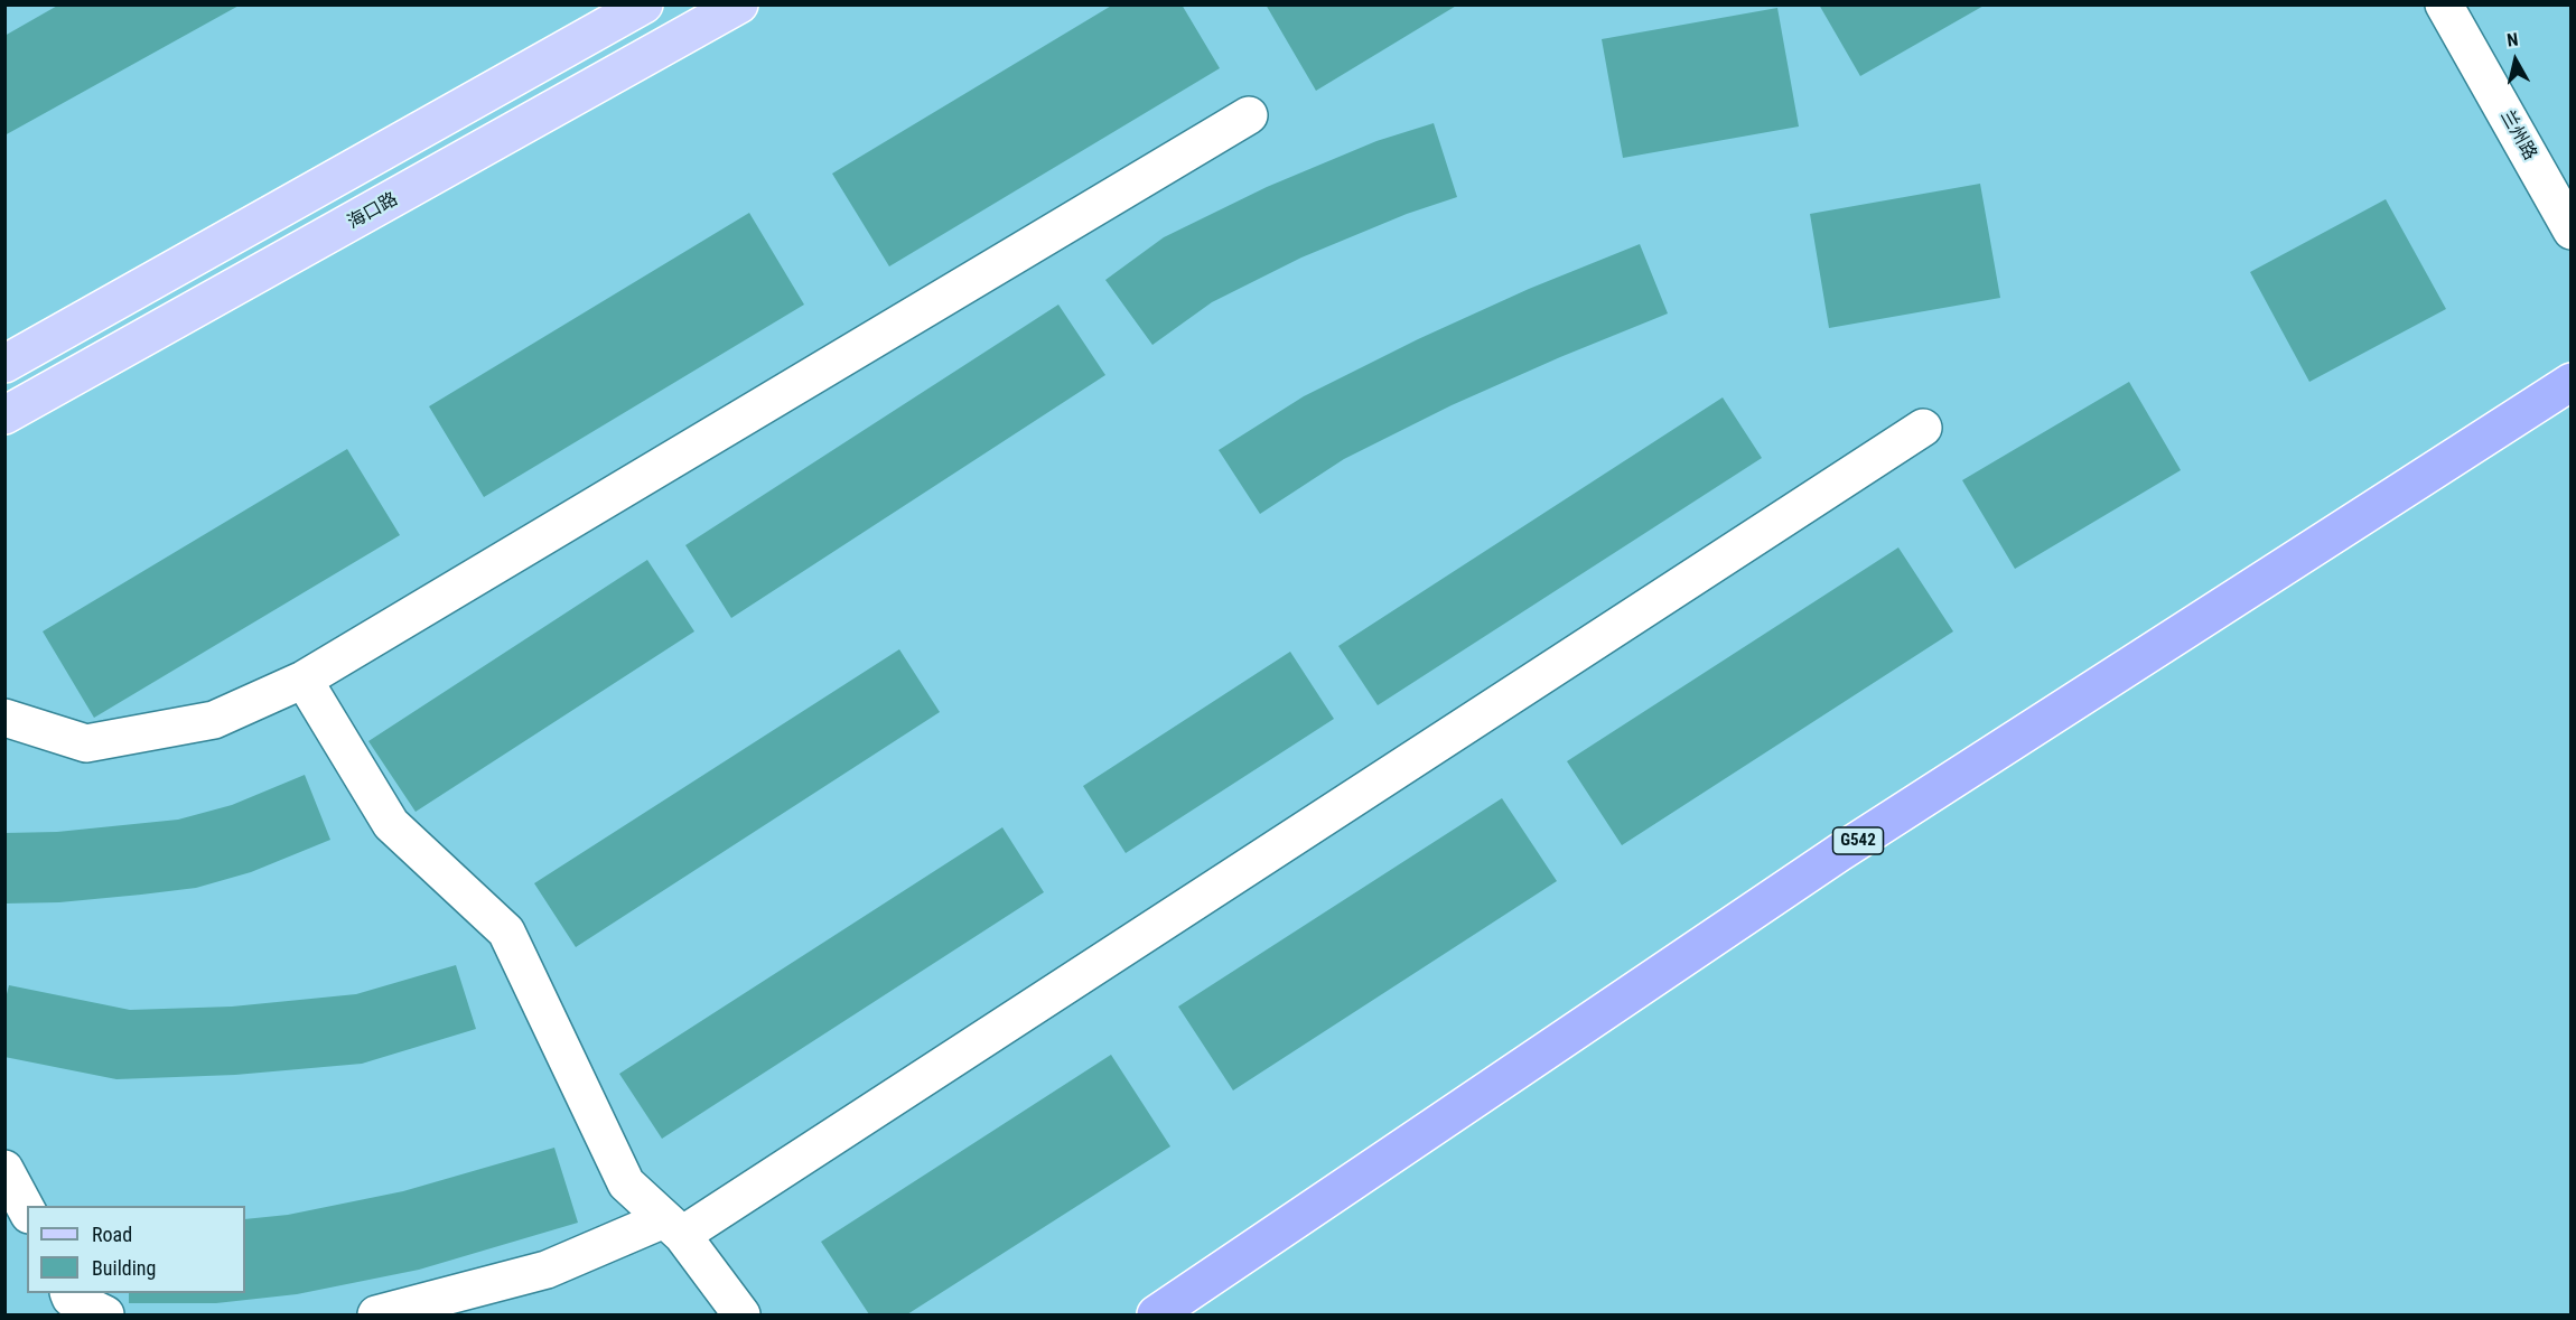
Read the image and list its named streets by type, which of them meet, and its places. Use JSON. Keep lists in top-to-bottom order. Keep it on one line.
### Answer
{"streets":{"highway":["G542"],"main road":["海口路"],"street":["兰州路"]},"legend":["Road","Building"],"north":"top"}
